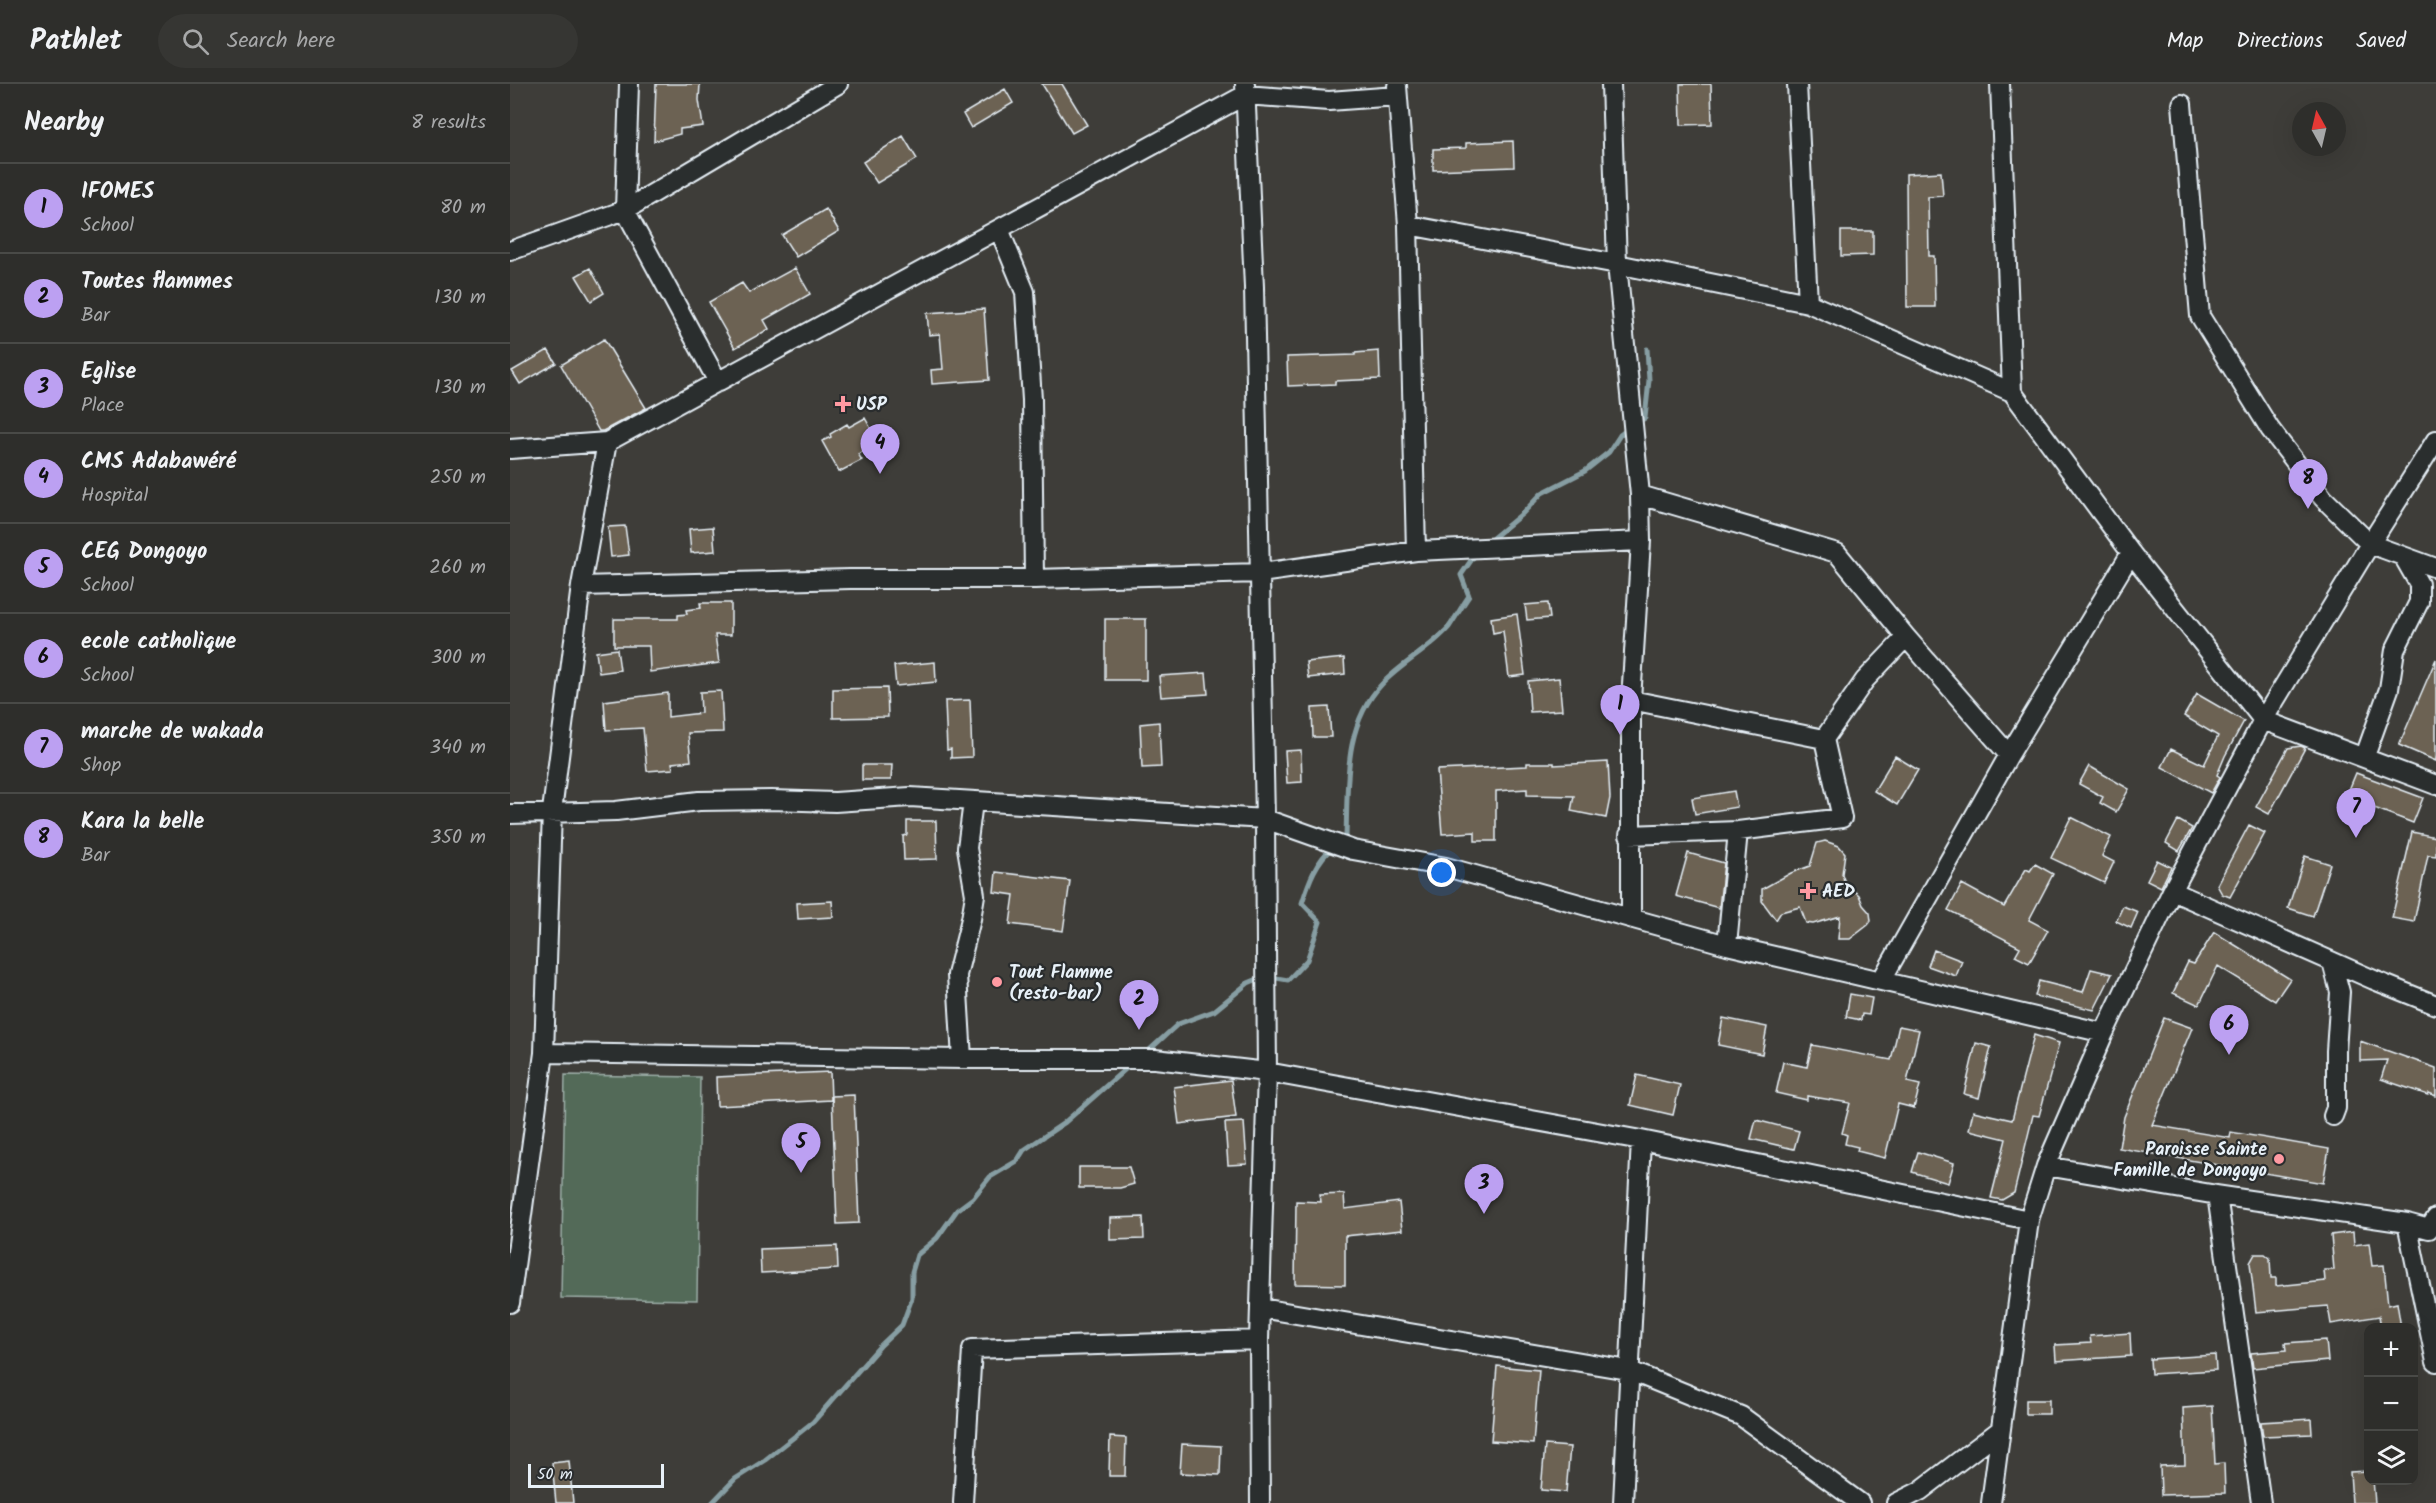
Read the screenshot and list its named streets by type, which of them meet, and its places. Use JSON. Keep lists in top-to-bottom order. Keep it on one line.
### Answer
{"places":{"health":["USP","AED"],"other":["Tout Flamme (resto-bar)","Paroisse Sainte Famille de Dongoyo"]},"scale_bar":"50 m","north":"top","page":{"header":"Pathlet","search":"Search here","nav":["Map","Directions","Saved"],"heading":["Nearby","8 results"],"list":[{"mark":"1","name":"IFOMES","note":"School","value":"80 m"},{"mark":"2","name":"Toutes flammes","note":"Bar","value":"130 m"},{"mark":"3","name":"Eglise","note":"Place","value":"130 m"},{"mark":"4","name":"CMS Adabawéré","note":"Hospital","value":"250 m"},{"mark":"5","name":"CEG Dongoyo","note":"School","value":"260 m"},{"mark":"6","name":"ecole catholique","note":"School","value":"300 m"},{"mark":"7","name":"marche de wakada","note":"Shop","value":"340 m"},{"mark":"8","name":"Kara la belle","note":"Bar","value":"350 m"}],"pins":["4","8","1","7","2","6","5","3"],"map_buttons":["+","−"],"scale":"50 m"}}
